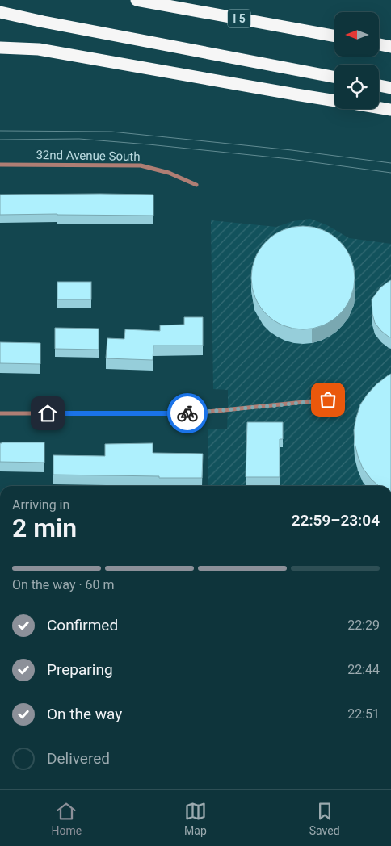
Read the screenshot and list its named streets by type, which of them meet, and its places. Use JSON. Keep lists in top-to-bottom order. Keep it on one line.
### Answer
{"streets":{"highway":["I 5"],"street":["32nd Avenue South"]},"north":"left","page":{"heading":["2 min","Arriving in","22:59–23:04"],"bar":"On the way · 60 m","list":[["Confirmed","22:29"],["Preparing","22:44"],["On the way","22:51"],"Delivered"],"tabs":["Home","Map","Saved"]}}
